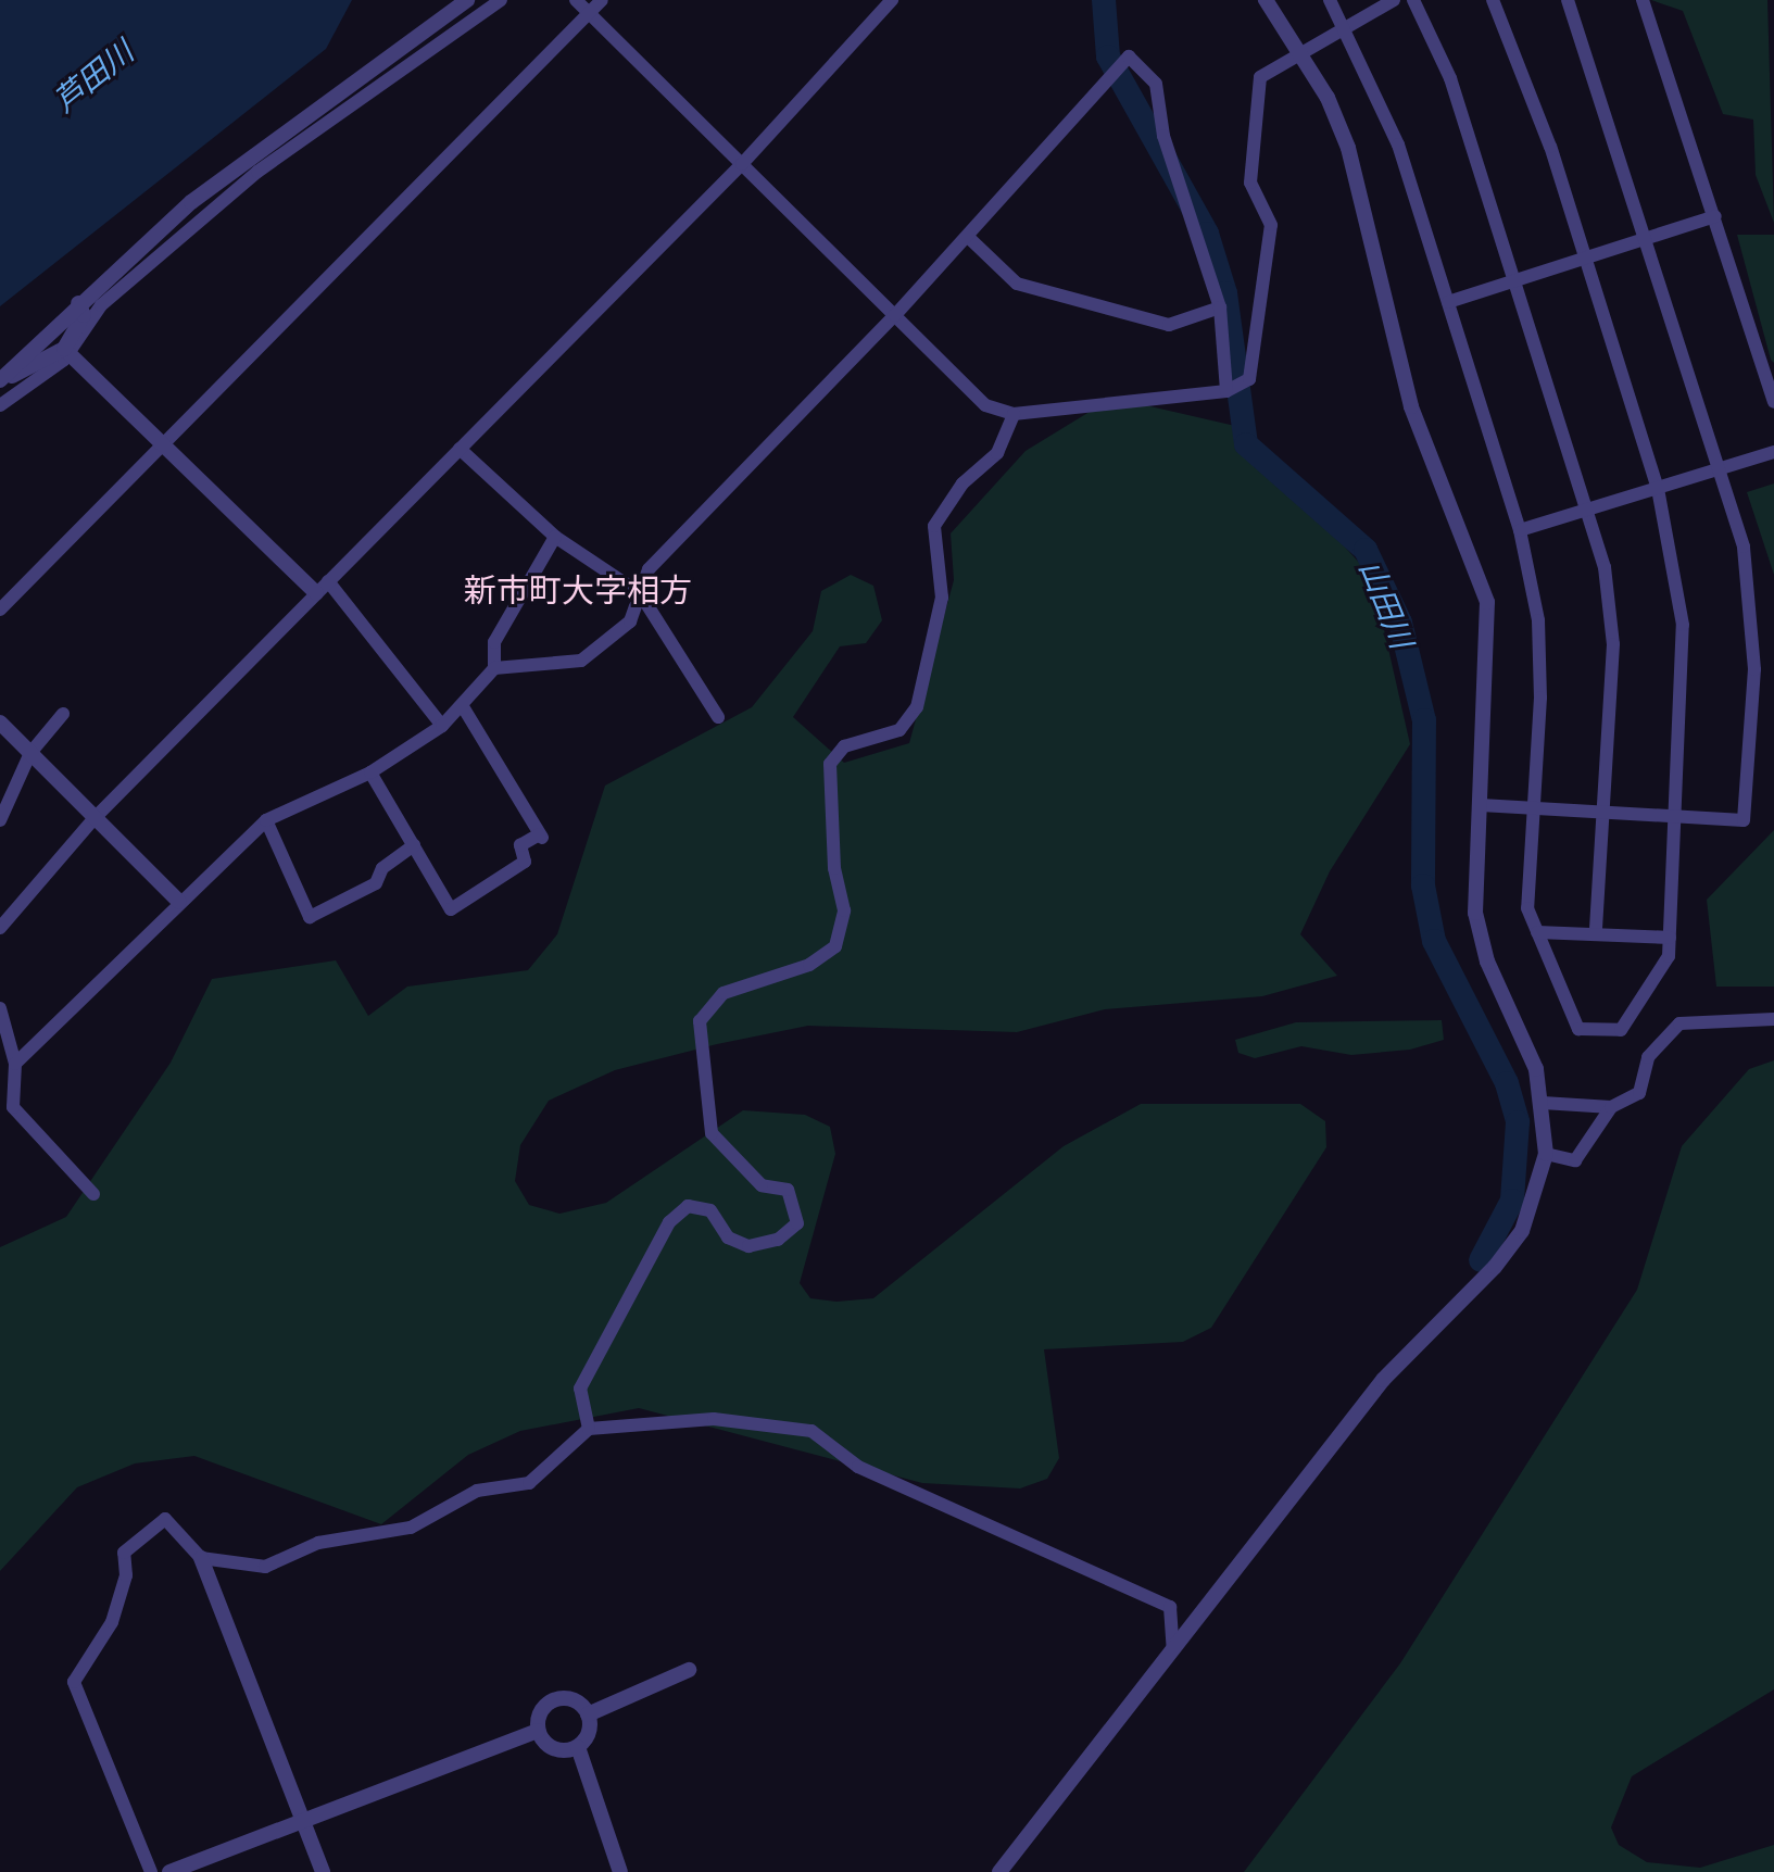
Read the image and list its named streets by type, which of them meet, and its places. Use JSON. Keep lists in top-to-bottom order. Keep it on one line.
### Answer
{"districts":["新市町大字相方"],"water":["芦田川","山田川"]}
